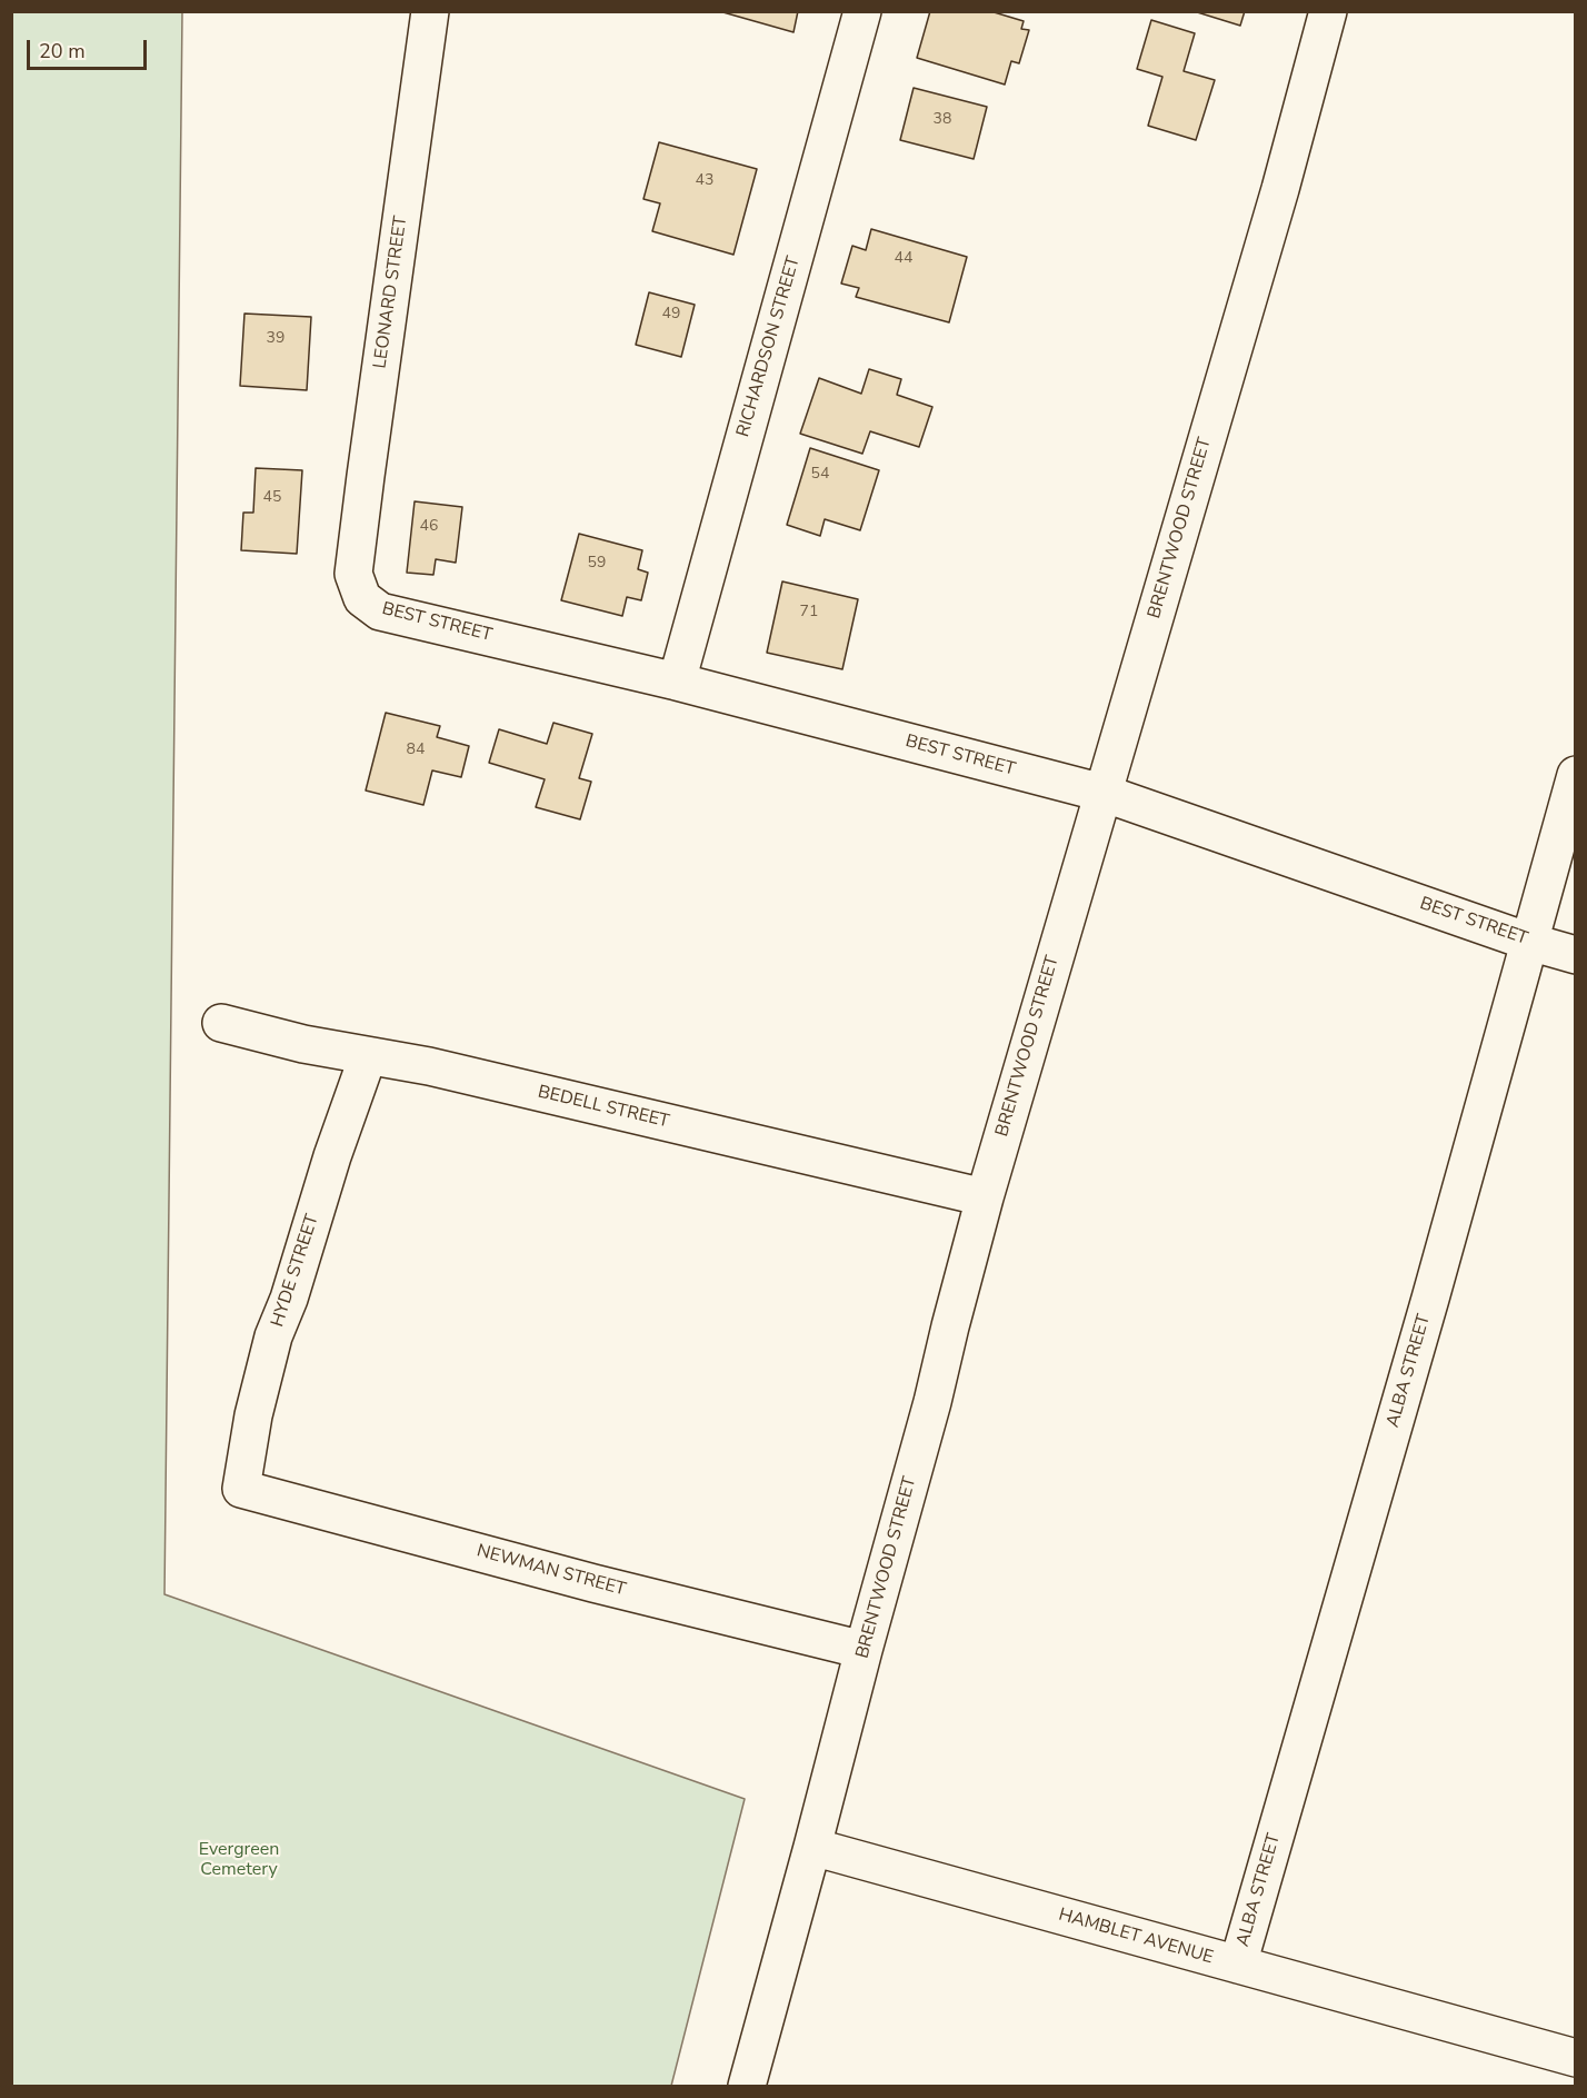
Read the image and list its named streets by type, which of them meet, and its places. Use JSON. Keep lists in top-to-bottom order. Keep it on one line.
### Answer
{"streets":{"street":["LEONARD STREET","RICHARDSON STREET","BRENTWOOD STREET","BEST STREET","BEDELL STREET","HYDE STREET","ALBA STREET","NEWMAN STREET","HAMBLET AVENUE"]},"crossings":[["LEONARD STREET","BEST STREET"],["RICHARDSON STREET","BEST STREET"],["BRENTWOOD STREET","BEST STREET"],["BRENTWOOD STREET","BEDELL STREET"],["BRENTWOOD STREET","NEWMAN STREET"],["BRENTWOOD STREET","HAMBLET AVENUE"],["BEST STREET","ALBA STREET"],["BEDELL STREET","HYDE STREET"],["HYDE STREET","NEWMAN STREET"],["ALBA STREET","HAMBLET AVENUE"]],"parks":["Evergreen Cemetery"],"house_numbers":["38","43","44","49","39","54","45","46","59","71","84"],"scale_bar":"20 m"}
